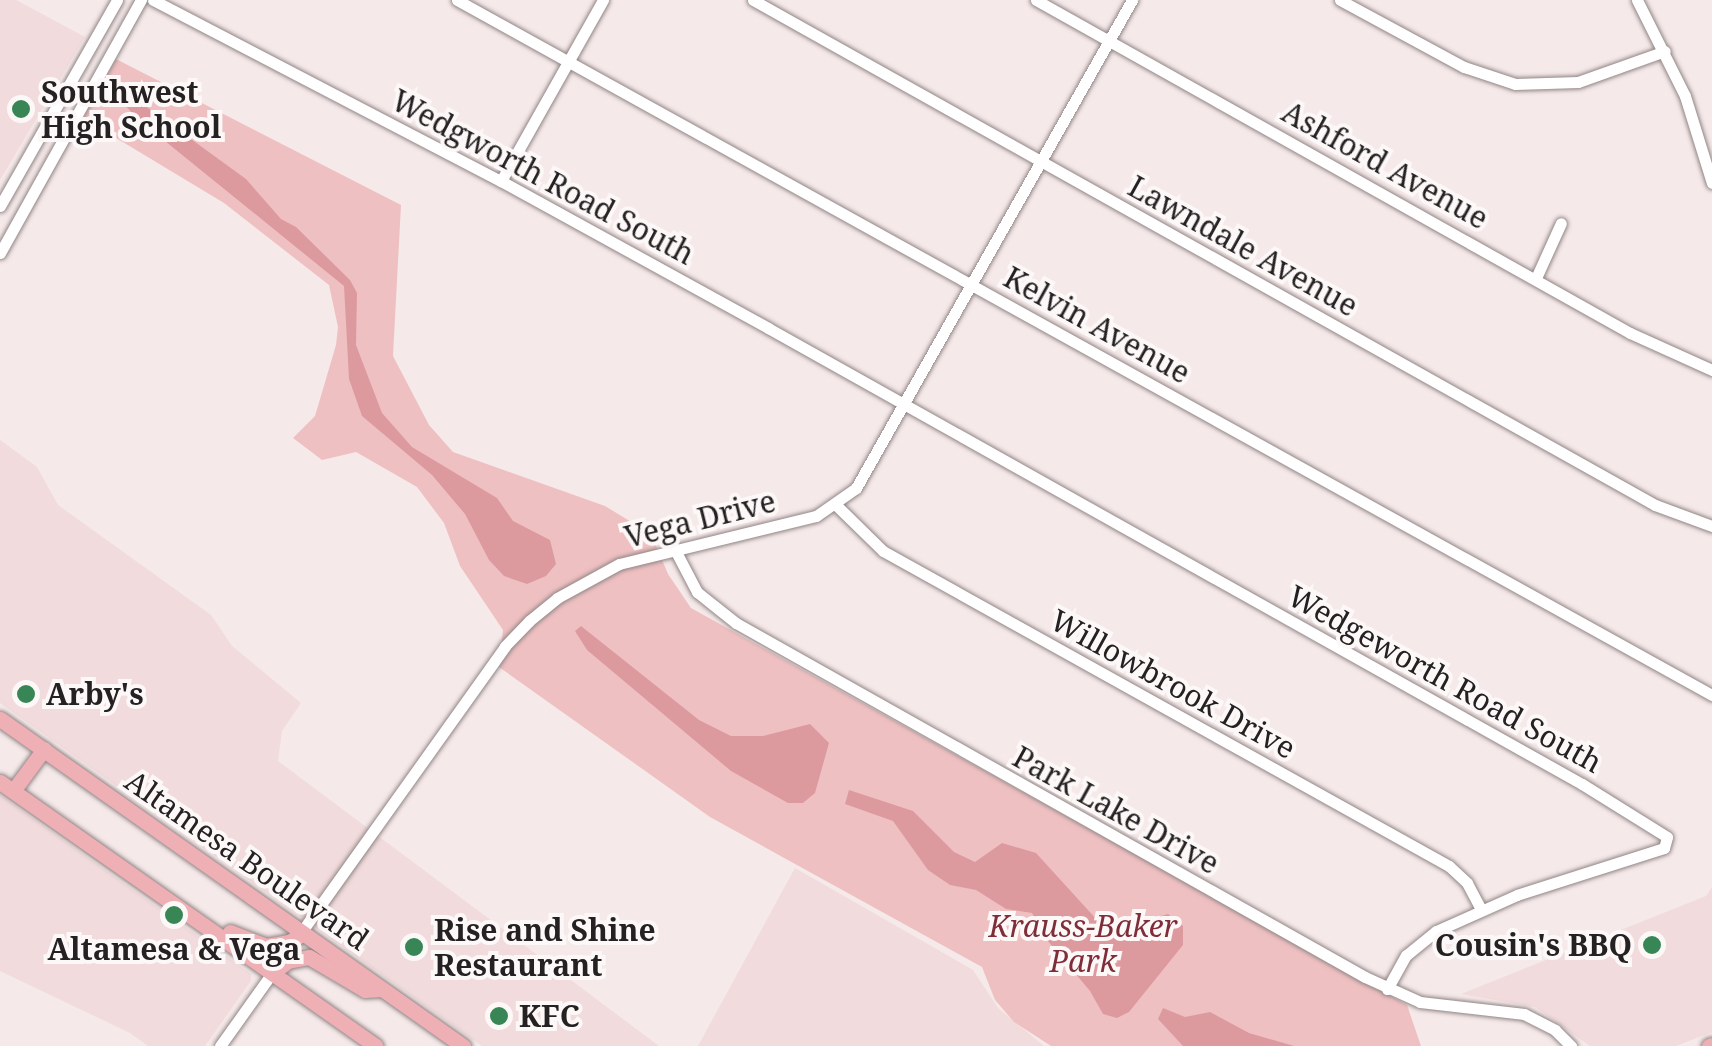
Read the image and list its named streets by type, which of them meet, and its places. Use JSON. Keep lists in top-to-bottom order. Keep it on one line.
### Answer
{"streets":{"main road":["Altamesa Boulevard"],"street":["Ashford Avenue","Wedgworth Road South","Lawndale Avenue","Kelvin Avenue","Vega Drive","Wedgeworth Road South","Willowbrook Drive","Park Lake Drive"]},"crossings":[["Ashford Avenue","Vega Drive"],["Wedgworth Road South","Vega Drive"],["Wedgworth Road South","Wedgeworth Road South"],["Lawndale Avenue","Vega Drive"],["Kelvin Avenue","Vega Drive"],["Vega Drive","Wedgeworth Road South"],["Vega Drive","Willowbrook Drive"],["Vega Drive","Park Lake Drive"],["Vega Drive","Altamesa Boulevard"],["Wedgeworth Road South","Willowbrook Drive"],["Wedgeworth Road South","Park Lake Drive"]],"parks":["Krauss-Baker Park"],"places":["Southwest High School","Arby's","Altamesa & Vega","Cousin's BBQ","Rise and Shine Restaurant","KFC"]}
